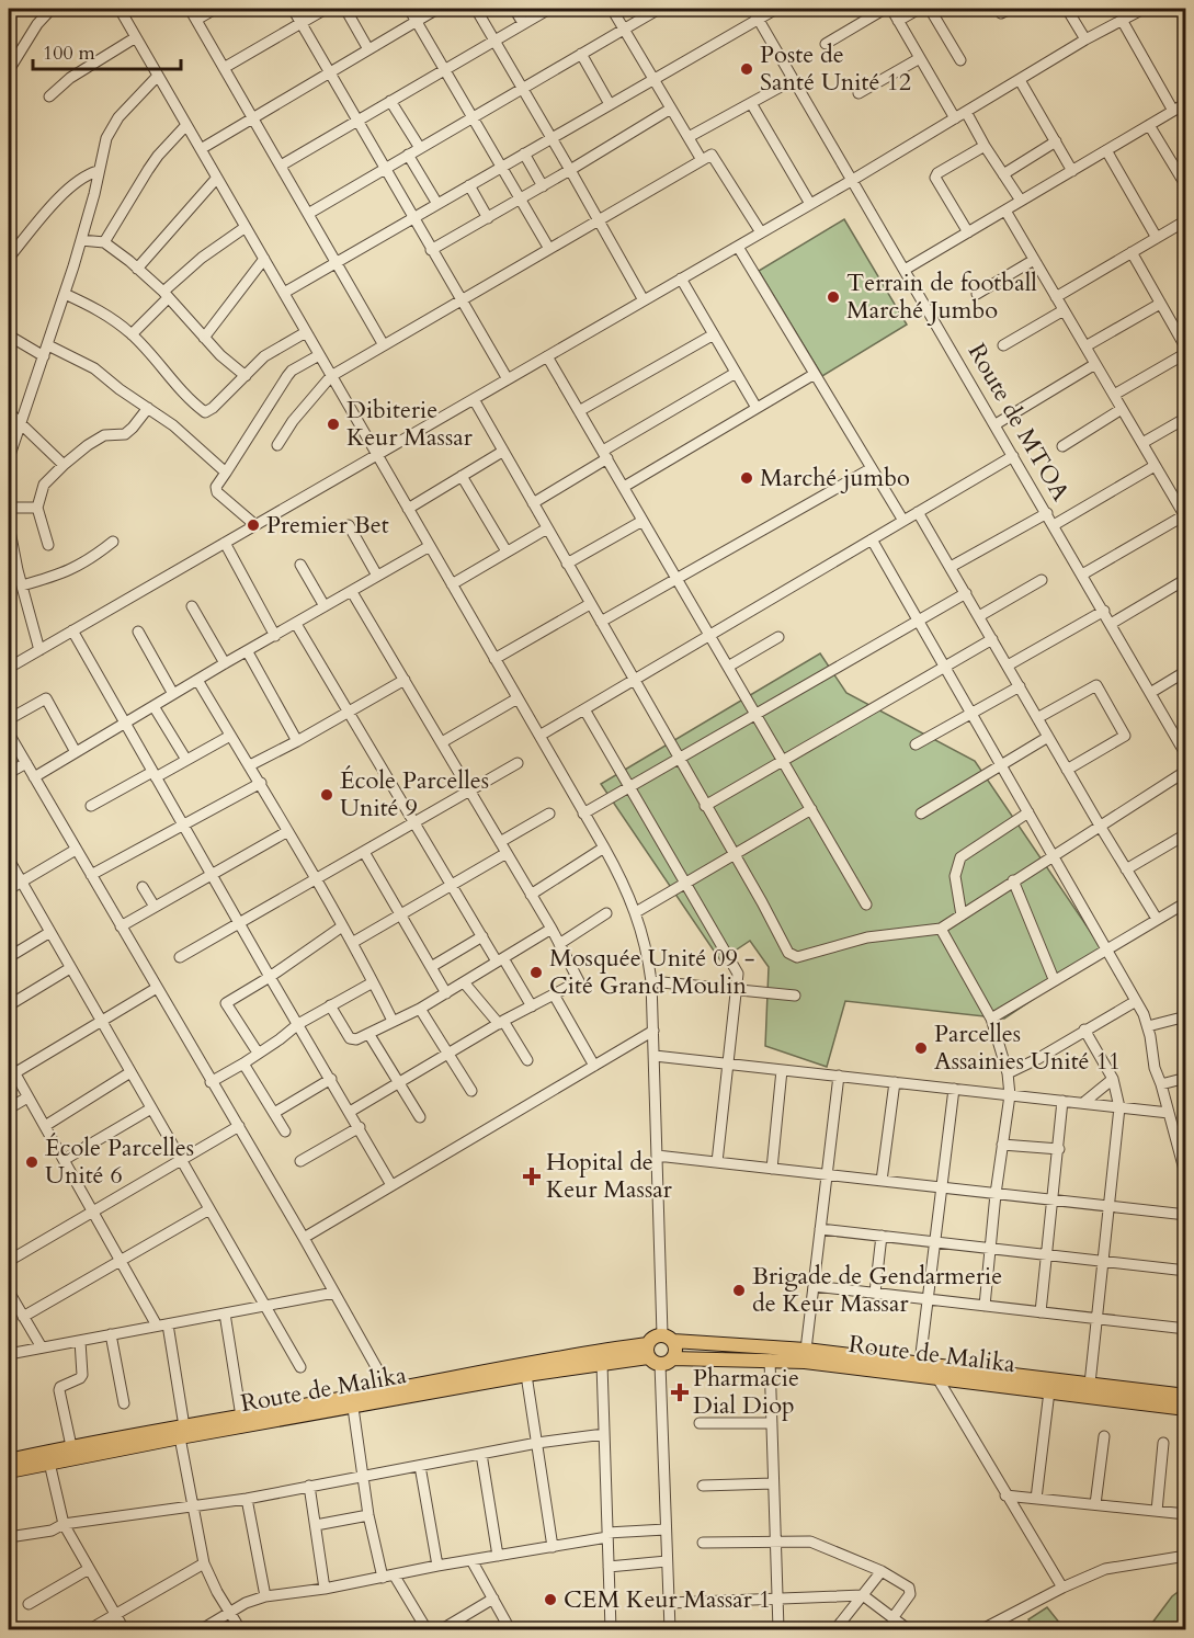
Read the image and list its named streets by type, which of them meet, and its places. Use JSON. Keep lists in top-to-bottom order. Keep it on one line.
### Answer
{"streets":{"main road":["Route de Malika"],"street":["Route de MTOA"]},"places":{"other":["Poste de Santé Unité 12","Terrain de football Marché Jumbo","Dibiterie Keur Massar","Marché jumbo","Premier Bet","École Parcelles Unité 9","Mosquée Unité 09 - Cité Grand Moulin","Parcelles Assainies Unité 11","École Parcelles Unité 6","Brigade de Gendarmerie de Keur Massar","CEM Keur Massar 1"],"health":["Hopital de Keur Massar","Pharmacie Dial Diop"]},"scale_bar":"100 m"}
